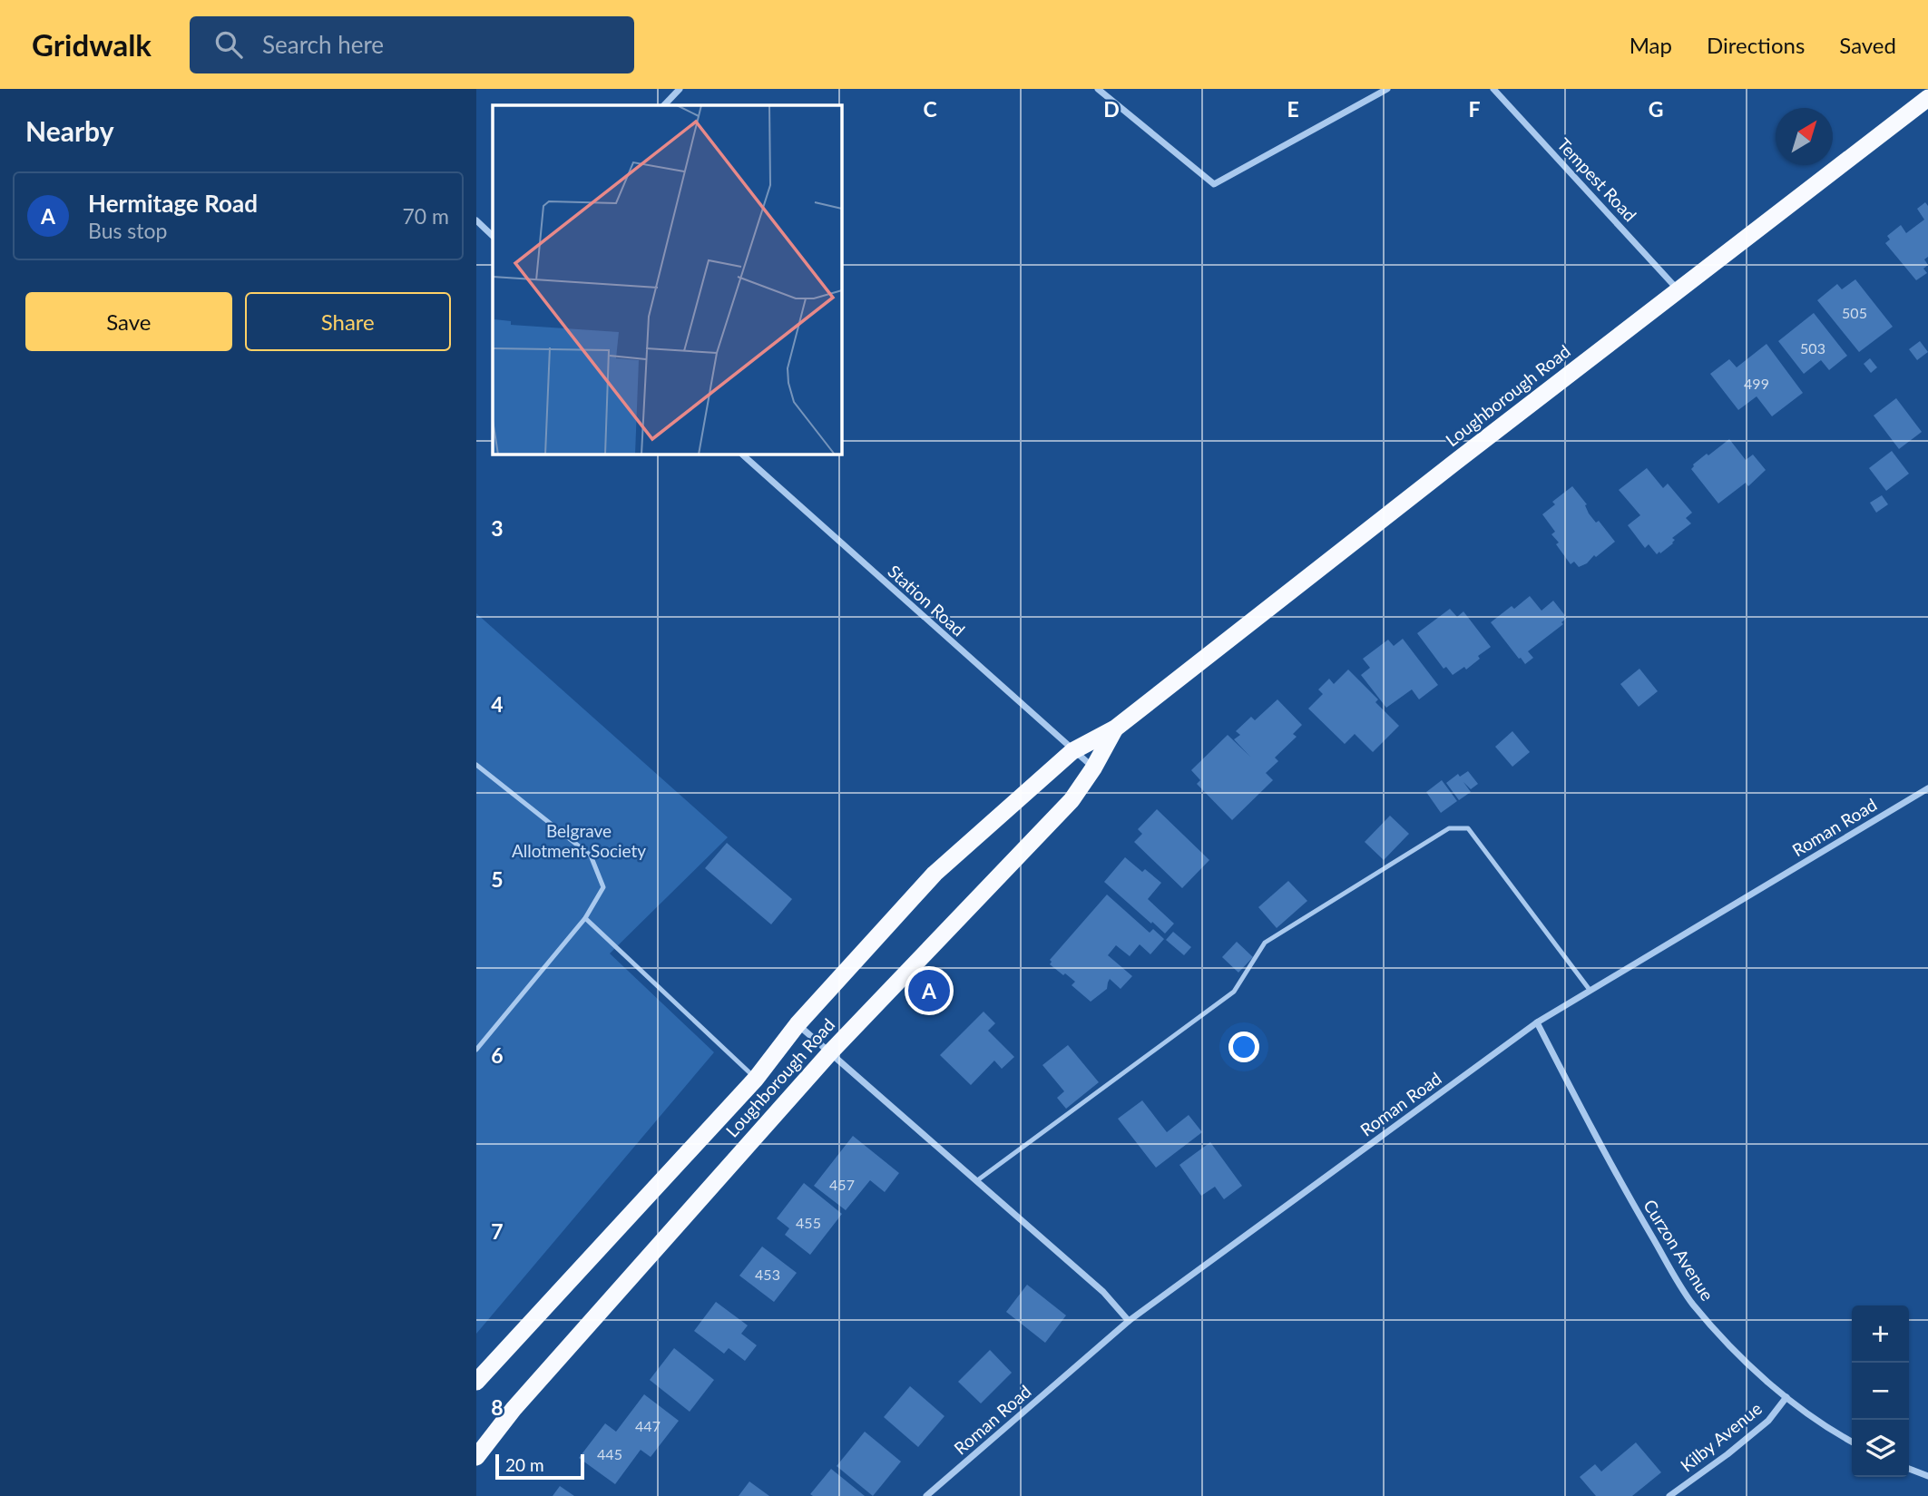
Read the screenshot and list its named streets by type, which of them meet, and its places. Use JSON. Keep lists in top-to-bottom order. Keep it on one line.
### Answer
{"streets":{"highway":["Loughborough Road"],"street":["Tempest Road","Station Road","Roman Road","Curzon Avenue","Kilby Avenue"]},"crossings":[["Tempest Road","Loughborough Road"],["Loughborough Road","Station Road"],["Roman Road","Curzon Avenue"],["Curzon Avenue","Kilby Avenue"]],"parks":["Belgrave Allotment Society"],"house_numbers":["505","503","499","457","455","453","447","445"],"scale_bar":"20 m","north":"top right","page":{"header":"Gridwalk","search":"Search here","nav":["Map","Directions","Saved"],"heading":"Nearby","list":[{"mark":"A","name":"Hermitage Road","note":"Bus stop","value":"70 m"}],"buttons":["Save","Share"],"pins":"A","map_buttons":["+","−"],"scale":"20 m"},"grid":{"columns":["C","D","E","F","G"],"rows":["3","4","5","6","7","8"]}}
